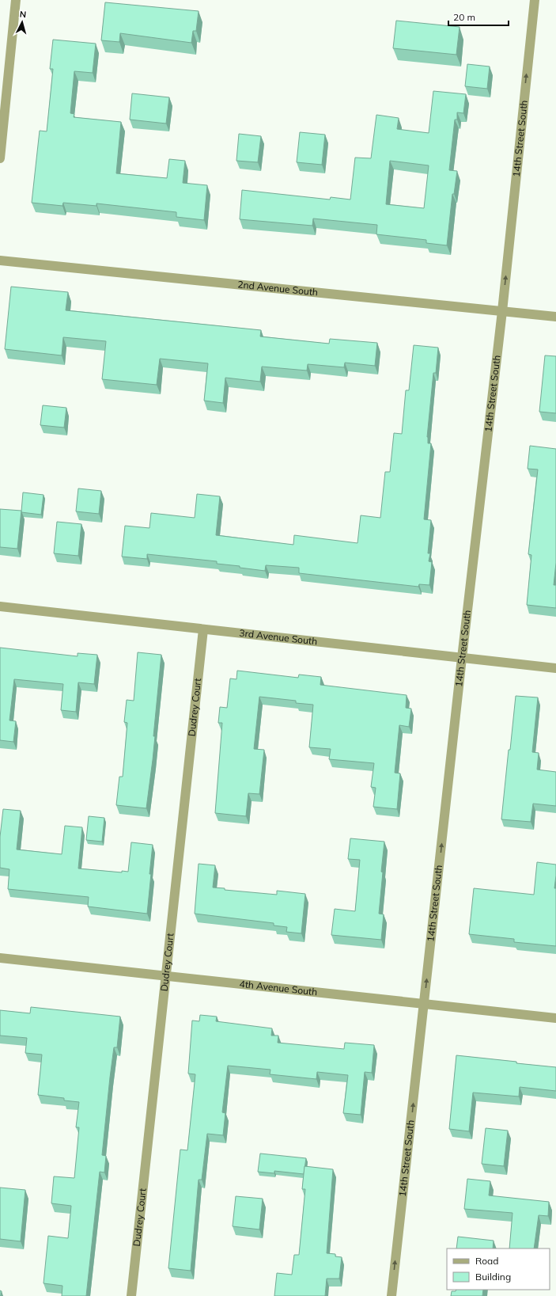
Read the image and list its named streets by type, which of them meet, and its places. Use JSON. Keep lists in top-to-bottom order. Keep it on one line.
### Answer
{"streets":{"street":["14th Street South","2nd Avenue South","3rd Avenue South","Dudrey Court","4th Avenue South"]},"crossings":[["14th Street South","2nd Avenue South"],["14th Street South","3rd Avenue South"],["14th Street South","4th Avenue South"],["3rd Avenue South","Dudrey Court"],["Dudrey Court","4th Avenue South"]],"one_way":["14th Street South"],"legend":["Road","Building"],"scale_bar":"20 m","north":"top"}
